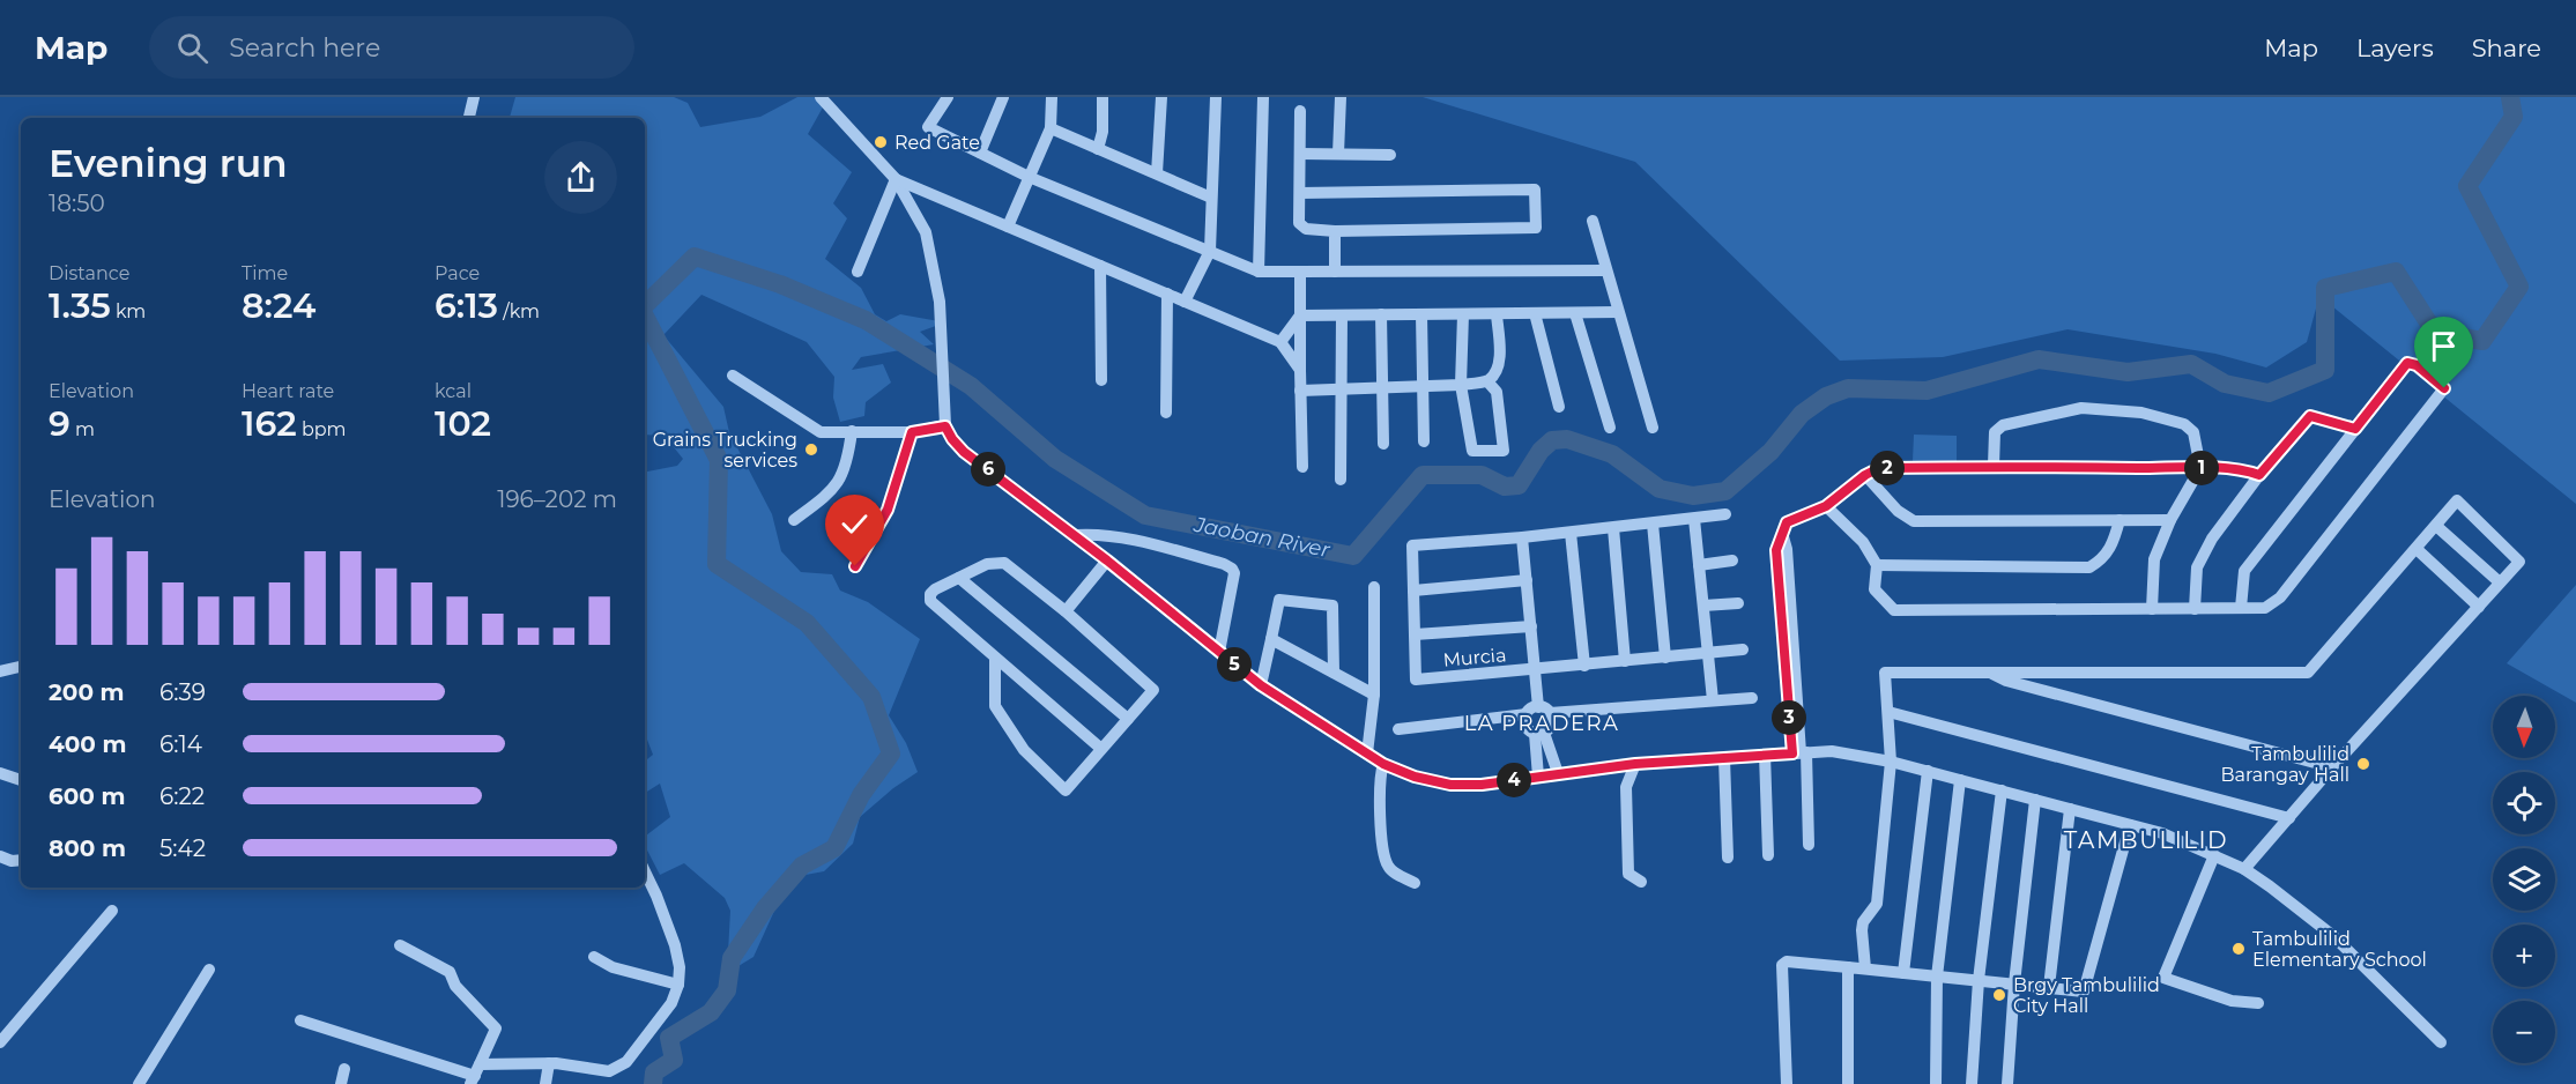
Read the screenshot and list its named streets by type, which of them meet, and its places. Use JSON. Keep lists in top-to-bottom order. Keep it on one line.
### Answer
{"streets":{"street":["Murcia"]},"districts":["LA PRADERA","TAMBULILID"],"water":["Jaoban River"],"places":["Red Gate","Grains Trucking services","Tambulilid Barangay Hall","Tambulilid Elementary School","Brgy Tambulilid City Hall"],"north":"bottom","page":{"header":"Map","search":"Search here","nav":["Map","Layers","Share"],"heading":["Evening run","18:50"],"stats":[["Distance","1.35 km"],["Time","8:24"],["Pace","6:13 /km"],["Elevation","9 m"],["Heart rate","162 bpm"],["kcal","102"]],"pins":["1","2","6","5","3","4"],"chart":["Elevation","196–202 m"],"list":[{"name":"200 m","note":"6:39"},{"name":"400 m","note":"6:14"},{"name":"600 m","note":"6:22"},{"name":"800 m","note":"5:42"}],"map_buttons":["+","−"]}}
